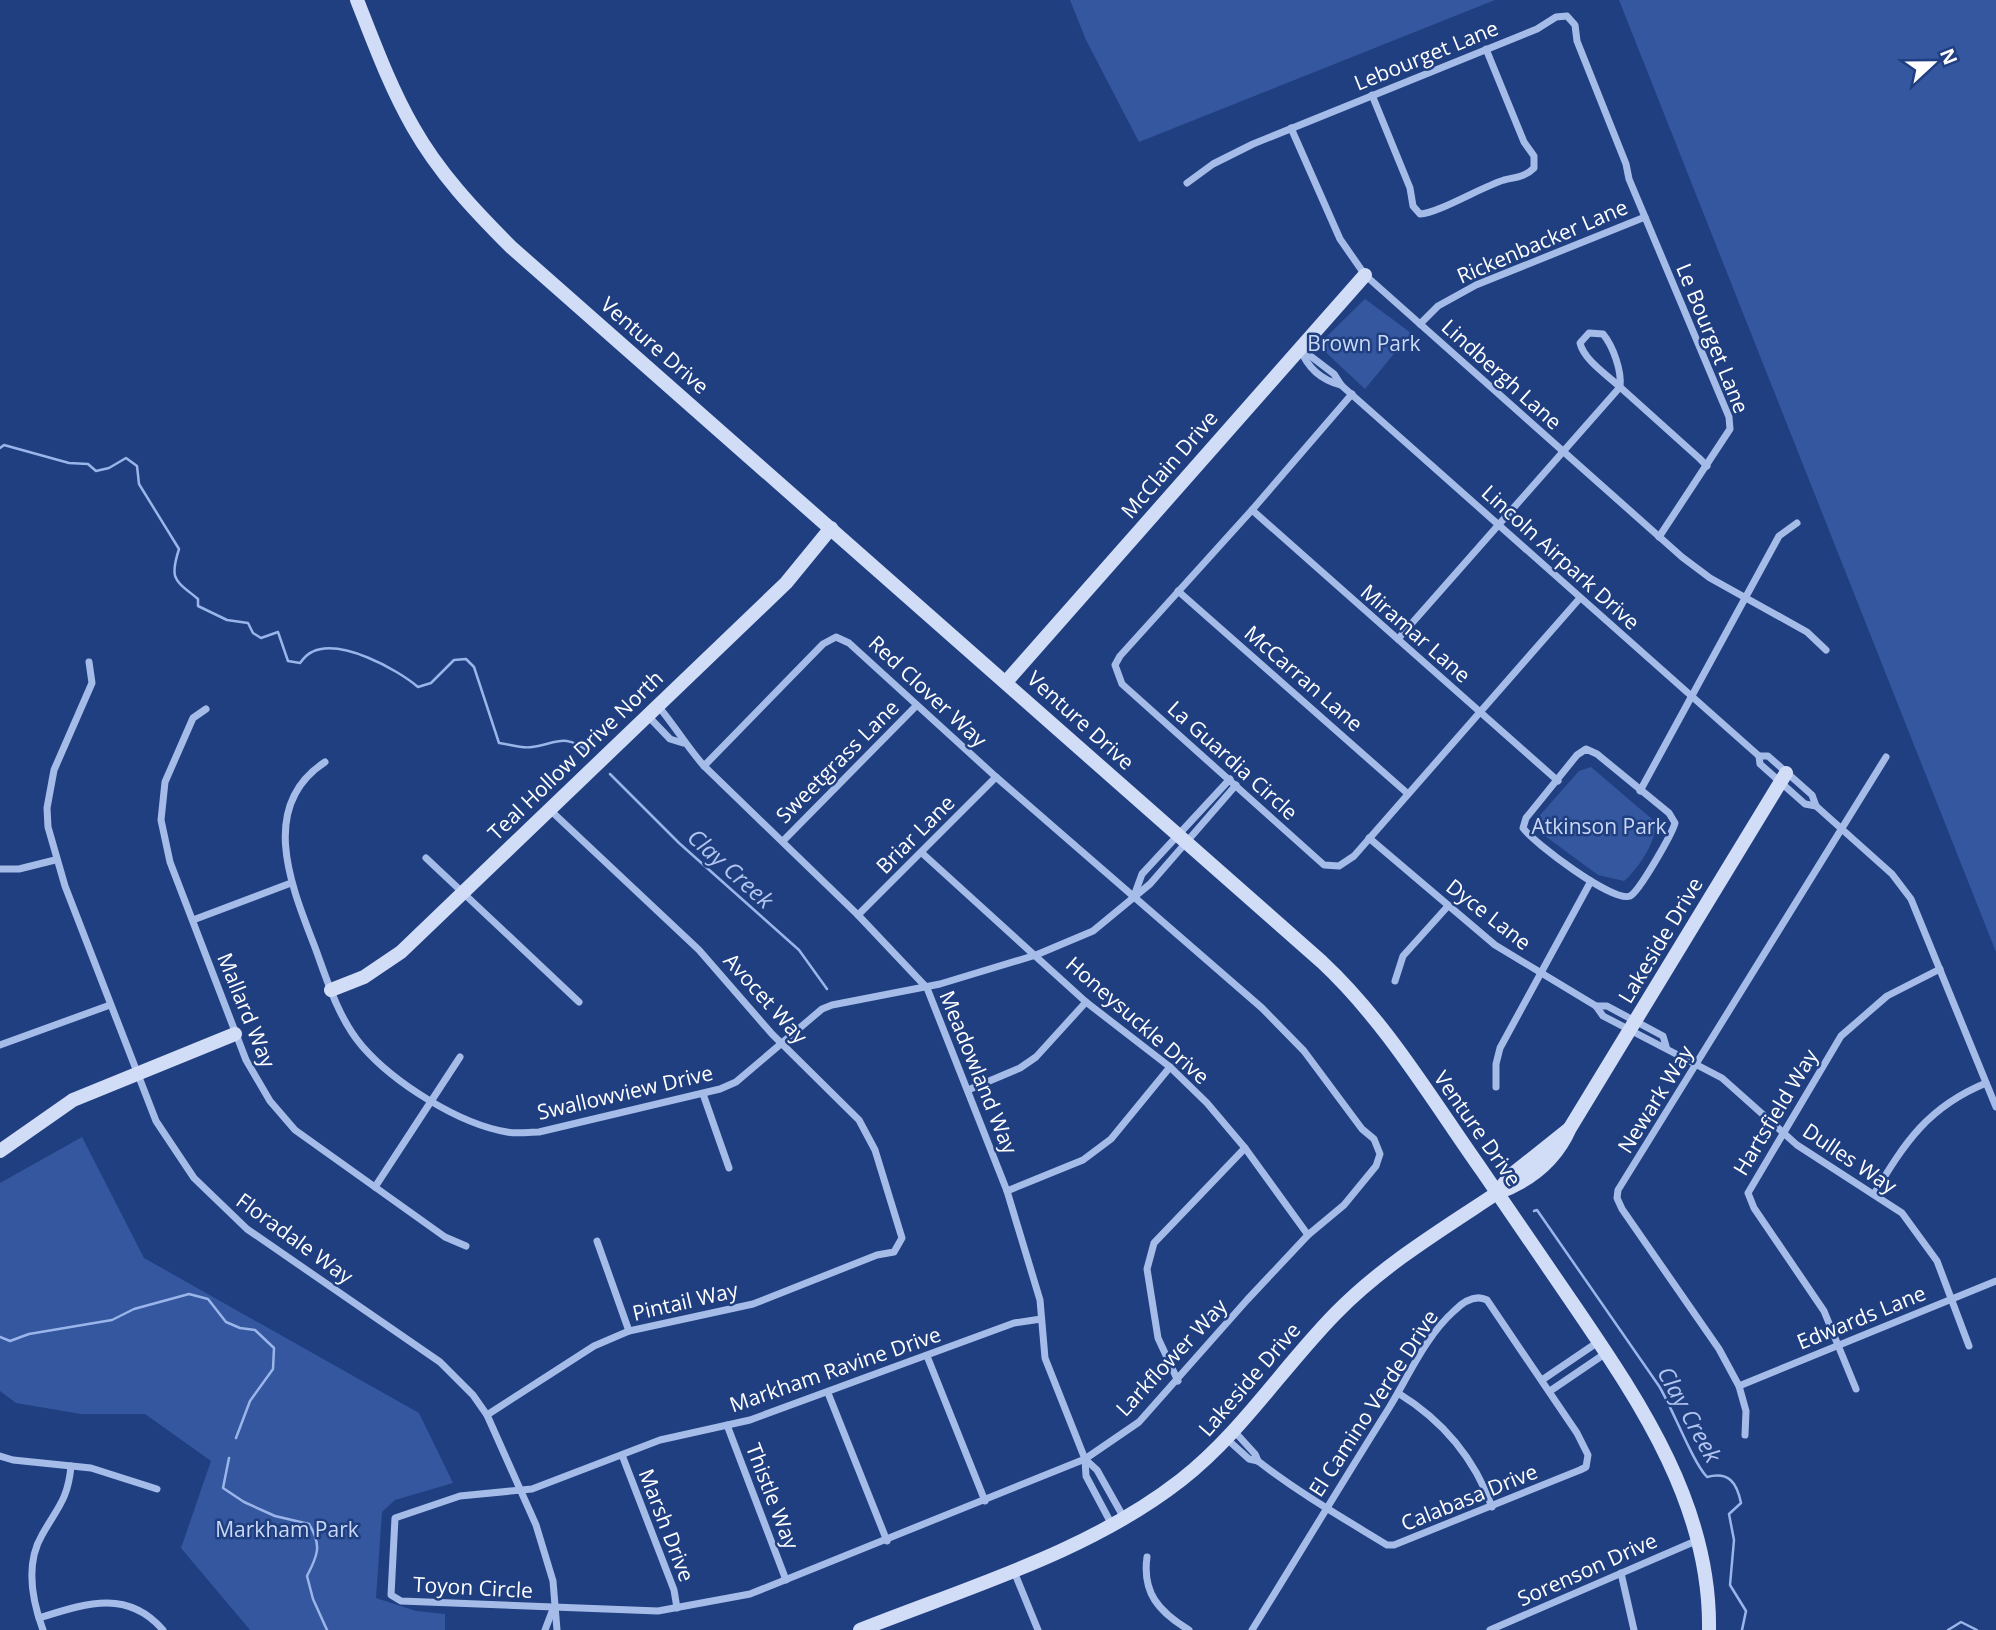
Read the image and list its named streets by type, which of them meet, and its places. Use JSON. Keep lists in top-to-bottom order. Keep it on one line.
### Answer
{"streets":{"street":["Lebourget Lane","Rickenbacker Lane","Le Bourget Lane","Venture Drive","Lindbergh Lane","McClain Drive","Lincoln Airpark Drive","Miramar Lane","McCarran Lane","Red Clover Way","Teal Hollow Drive North","La Guardia Circle","Sweetgrass Lane","Briar Lane","Dyce Lane","Lakeside Drive","Avocet Way","Mallard Way","Honeysuckle Drive","Meadowland Way","Swallowview Drive","Newark Way","Hartsfield Way","Dulles Way","Floradale Way","Pintail Way","Edwards Lane","Larkflower Way","Markham Ravine Drive","El Camino Verde Drive","Thistle Way","Calabasa Drive","Marsh Drive","Sorenson Drive","Toyon Circle"]},"crossings":[["Lebourget Lane","Le Bourget Lane"],["Lebourget Lane","Lindbergh Lane"],["Rickenbacker Lane","Le Bourget Lane"],["Rickenbacker Lane","Lindbergh Lane"],["Le Bourget Lane","Lindbergh Lane"],["Venture Drive","McClain Drive"],["Venture Drive","Teal Hollow Drive North"],["Venture Drive","Lakeside Drive"],["Venture Drive","Swallowview Drive"],["Venture Drive","Sorenson Drive"],["Lindbergh Lane","McClain Drive"],["McClain Drive","Lincoln Airpark Drive"],["Lincoln Airpark Drive","La Guardia Circle"],["Lincoln Airpark Drive","Lakeside Drive"],["Lincoln Airpark Drive","Newark Way"],["Lincoln Airpark Drive","Hartsfield Way"],["Miramar Lane","La Guardia Circle"],["McCarran Lane","La Guardia Circle"],["Red Clover Way","Sweetgrass Lane"],["Red Clover Way","Briar Lane"],["Red Clover Way","Meadowland Way"],["Red Clover Way","Swallowview Drive"],["Red Clover Way","Larkflower Way"],["Teal Hollow Drive North","Avocet Way"],["Teal Hollow Drive North","Meadowland Way"],["Teal Hollow Drive North","Swallowview Drive"],["La Guardia Circle","Dyce Lane"],["Sweetgrass Lane","Meadowland Way"],["Briar Lane","Honeysuckle Drive"],["Briar Lane","Meadowland Way"],["Dyce Lane","Lakeside Drive"],["Dyce Lane","Dulles Way"],["Lakeside Drive","Meadowland Way"],["Lakeside Drive","Dulles Way"],["Lakeside Drive","Calabasa Drive"],["Avocet Way","Swallowview Drive"],["Avocet Way","Pintail Way"],["Honeysuckle Drive","Swallowview Drive"],["Honeysuckle Drive","Larkflower Way"],["Meadowland Way","Swallowview Drive"],["Meadowland Way","Larkflower Way"],["Meadowland Way","Markham Ravine Drive"],["Swallowview Drive","Larkflower Way"],["Newark Way","Dulles Way"],["Newark Way","Edwards Lane"],["Hartsfield Way","Dulles Way"],["Hartsfield Way","Edwards Lane"],["Dulles Way","Edwards Lane"],["Floradale Way","Pintail Way"],["Floradale Way","Larkflower Way"],["Floradale Way","Markham Ravine Drive"],["Floradale Way","Toyon Circle"],["Larkflower Way","Thistle Way"],["Larkflower Way","Marsh Drive"],["Larkflower Way","Toyon Circle"],["Markham Ravine Drive","Thistle Way"],["Markham Ravine Drive","Marsh Drive"],["Markham Ravine Drive","Toyon Circle"],["El Camino Verde Drive","Calabasa Drive"]],"water":["Clay Creek"],"parks":["Brown Park","Atkinson Park","Markham Park"],"north":"right"}
